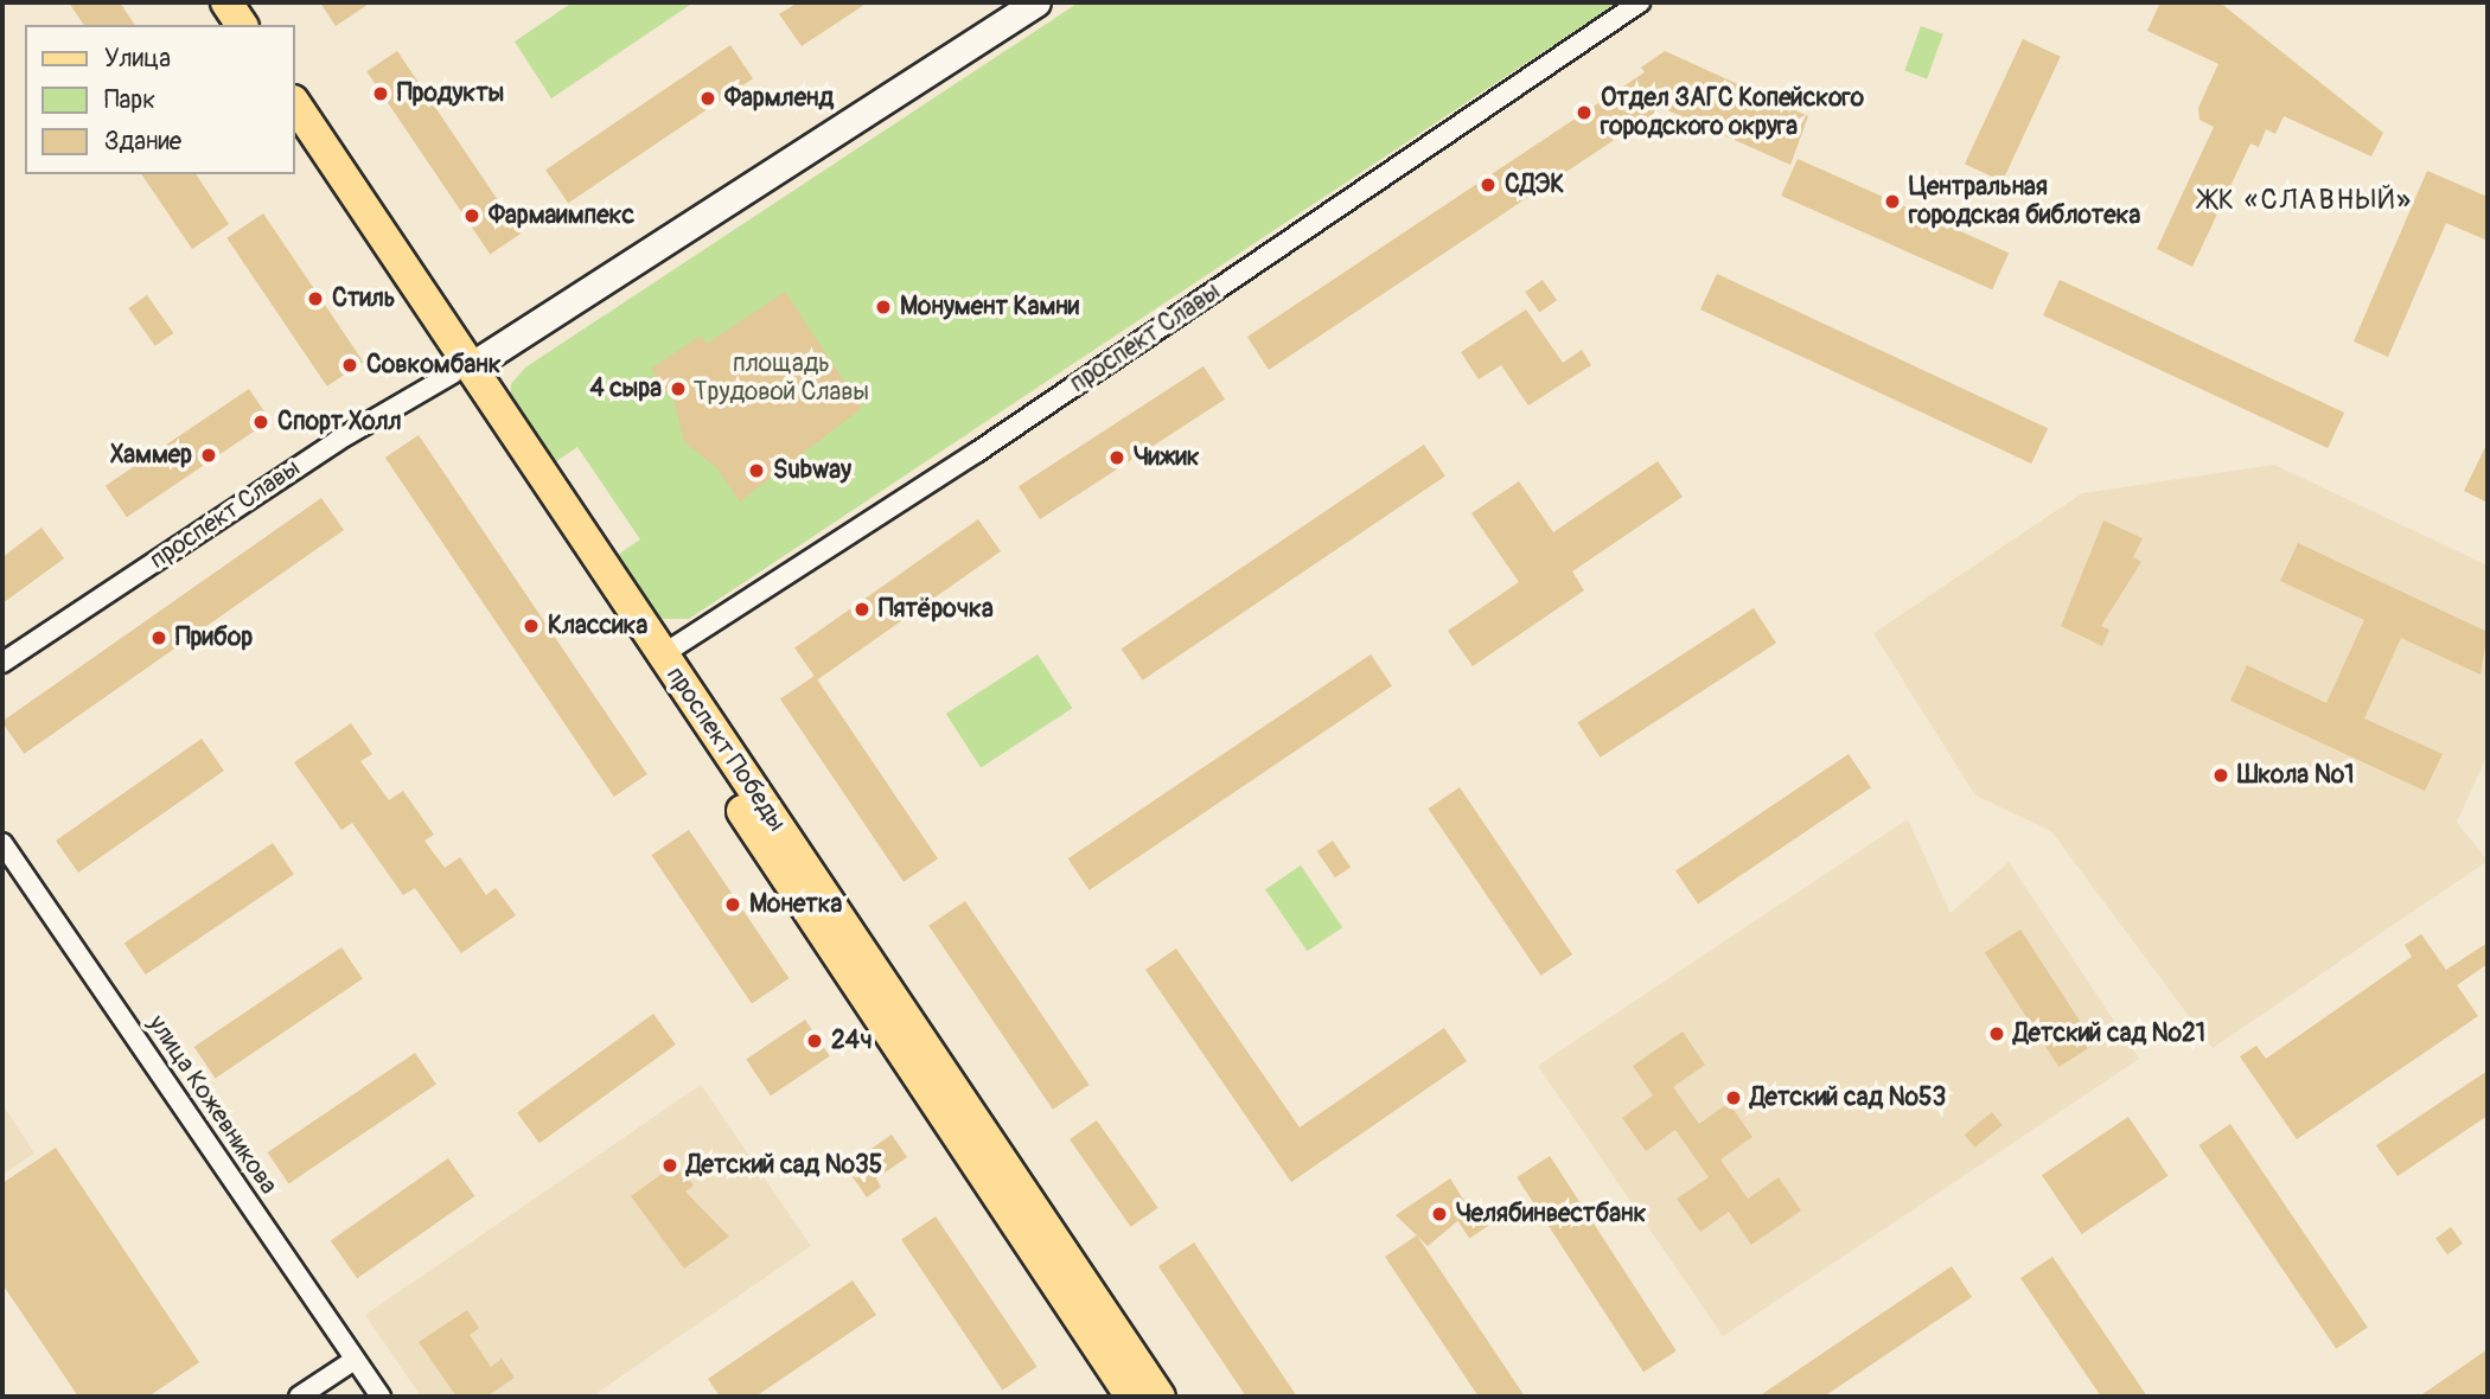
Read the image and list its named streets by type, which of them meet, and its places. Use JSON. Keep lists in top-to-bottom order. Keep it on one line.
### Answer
{"streets":{"main road":["проспект Славы","проспект Победы"],"street":["улица Кожевникова"]},"crossings":[["проспект Славы","проспект Победы"]],"districts":["ЖК «СЛАВНЫЙ»"],"parks":["площадь Трудовой Славы"],"places":["Продукты","Фармленд","Отдел ЗАГС Копейского городского округа","СДЭК","Центральная городская библотека","Фармаимпекс","Стиль","Монумент Камни","Совкомбанк","4 сыра","Спорт Холл","Хаммер","Чижик","Subway","Пятёрочка","Классика","Прибор","Школа №1","Монетка","Детский сад №21","24ч","Детский сад №53","Детский сад №35","Челябинвестбанк"],"legend":["Улица","Парк","Здание"]}
